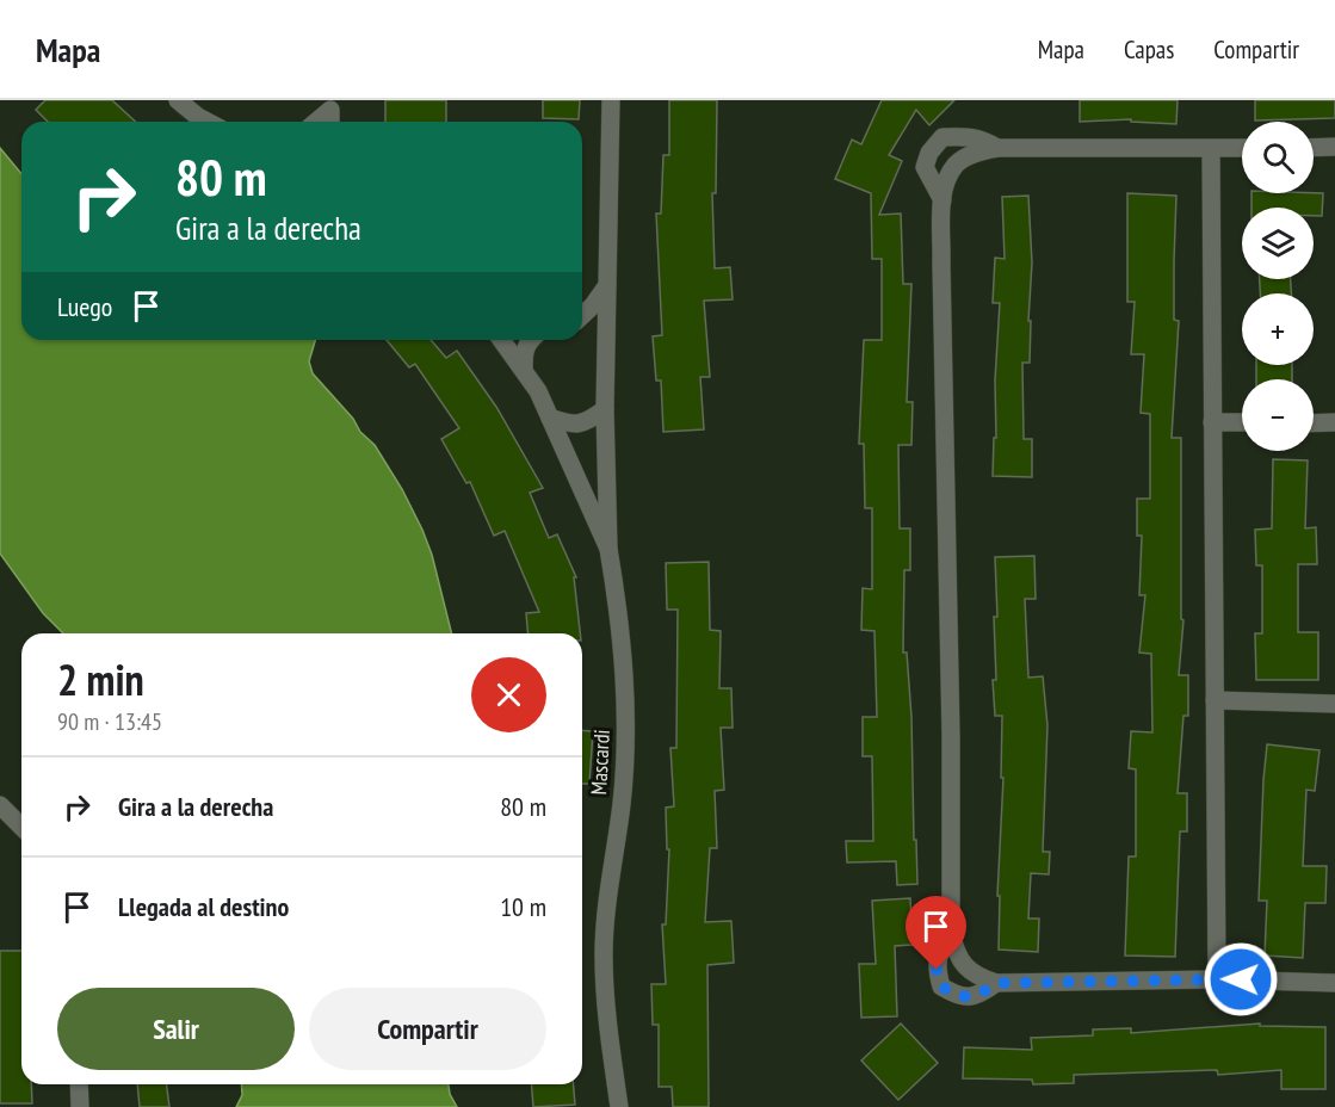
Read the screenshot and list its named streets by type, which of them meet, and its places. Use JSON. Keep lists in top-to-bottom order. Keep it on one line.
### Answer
{"streets":{"street":["Mascardi"]},"page":{"header":"Mapa","nav":["Mapa","Capas","Compartir"],"map_buttons":["+","−"],"turn":["80 m","Gira a la derecha"],"then":"Luego","heading":["2 min","90 m · 13:45"],"list":[{"name":"Gira a la derecha","value":"80 m"},{"name":"Llegada al destino","value":"10 m"}],"buttons":["Salir","Compartir"]}}
